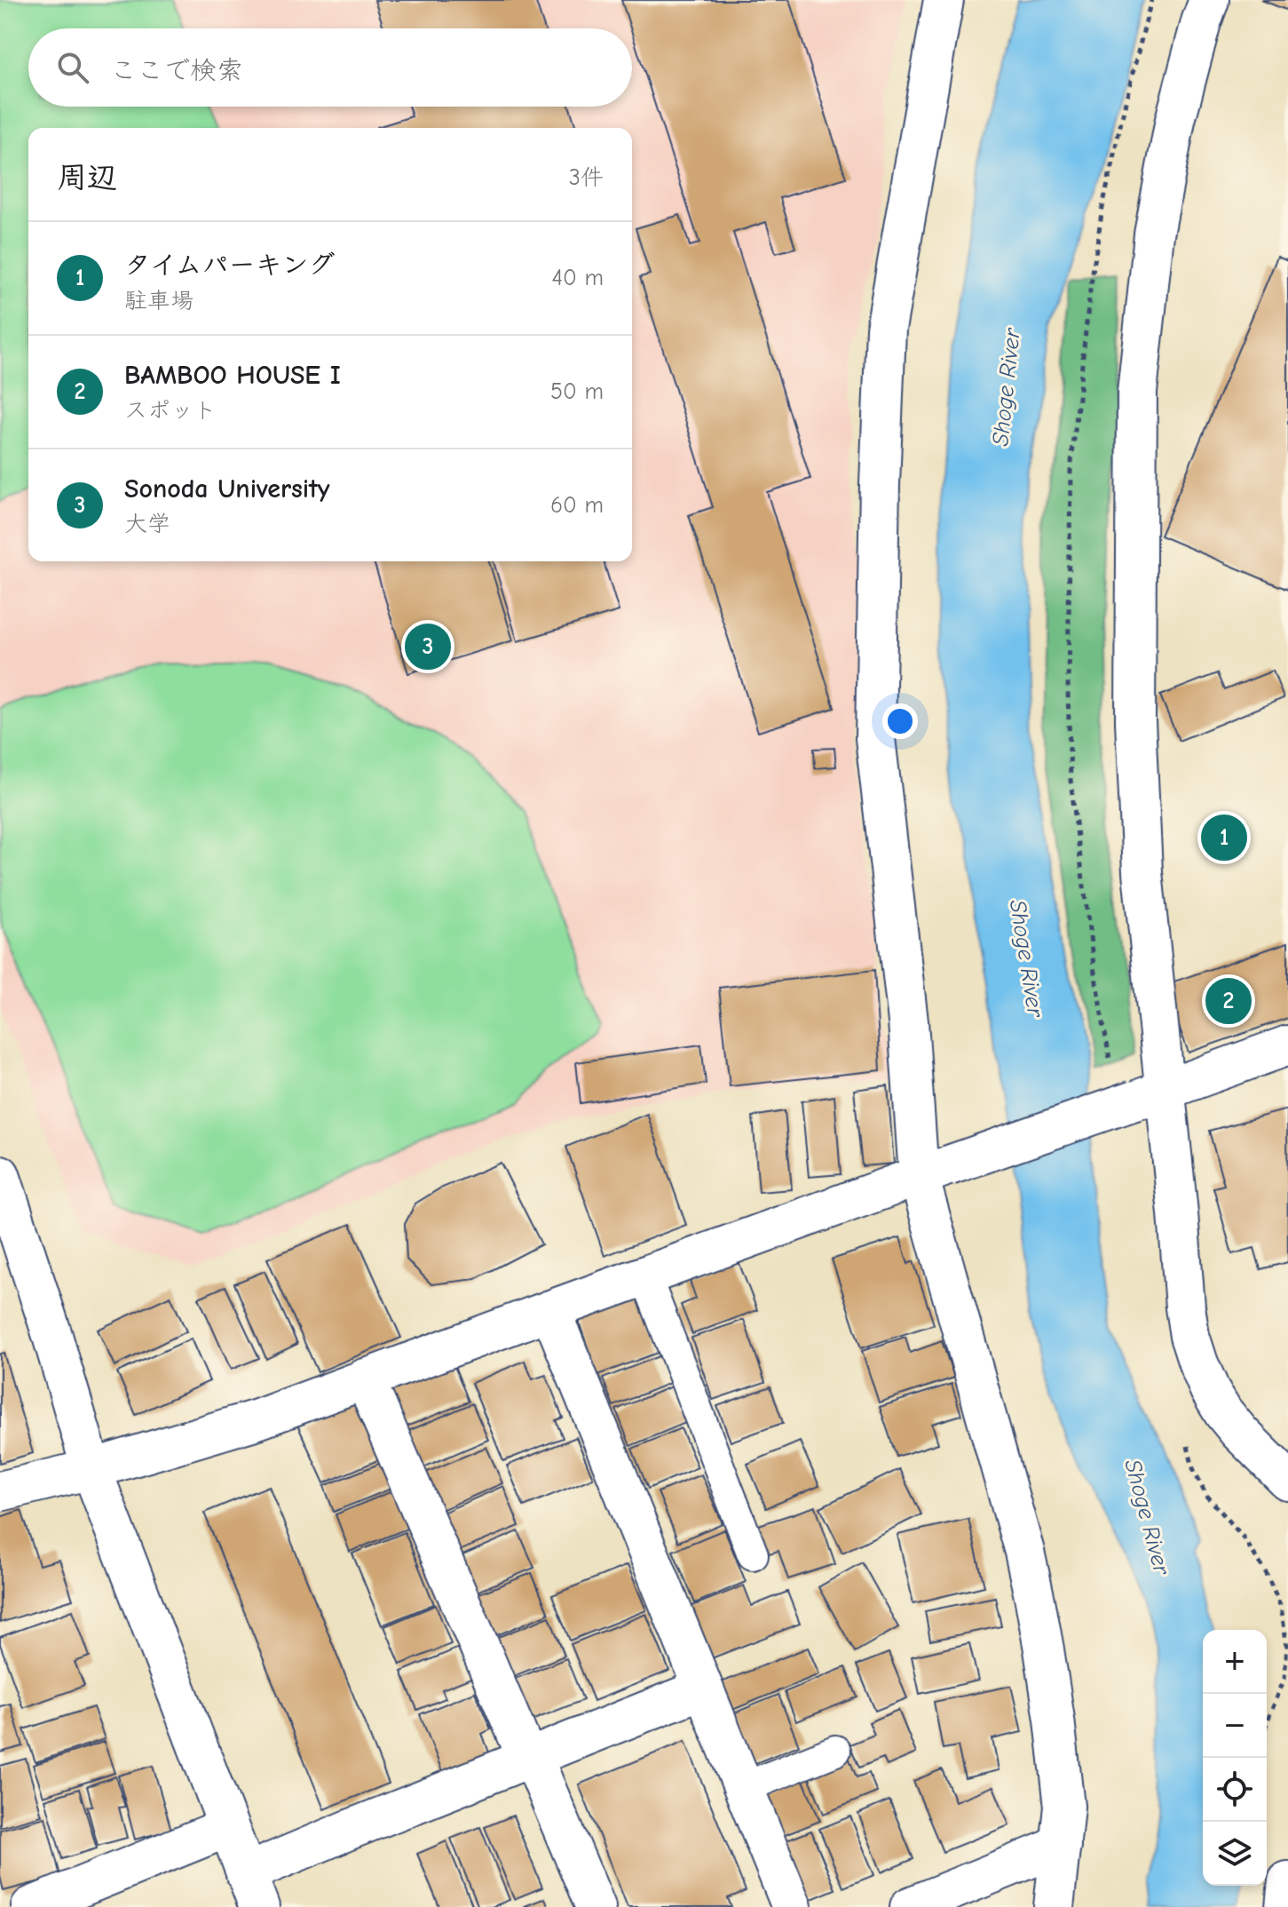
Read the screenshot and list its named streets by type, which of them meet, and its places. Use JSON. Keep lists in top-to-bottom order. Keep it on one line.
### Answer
{"water":["Shoge River"],"page":{"search":"ここで検索","heading":["周辺","3件"],"list":[{"mark":"1","name":"タイムパーキング","note":"駐車場","value":"40 m"},{"mark":"2","name":"BAMBOO HOUSE I","note":"スポット","value":"50 m"},{"mark":"3","name":"Sonoda University","note":"大学","value":"60 m"}],"pins":["3","1","2"],"map_buttons":["+","−"]}}
